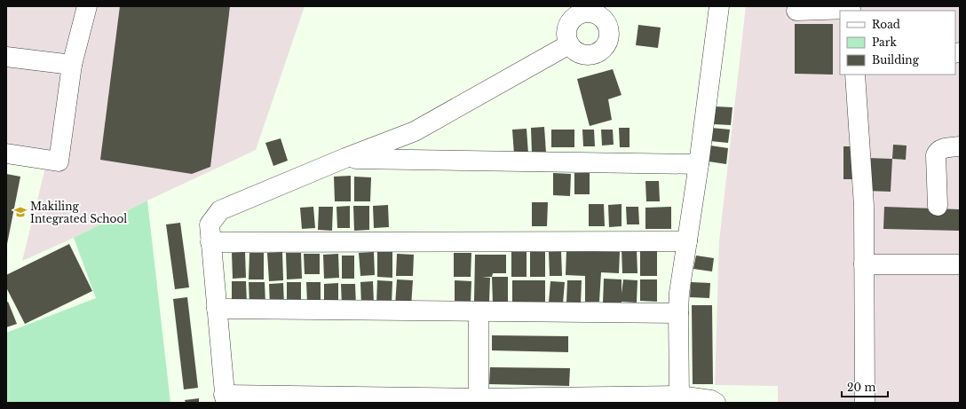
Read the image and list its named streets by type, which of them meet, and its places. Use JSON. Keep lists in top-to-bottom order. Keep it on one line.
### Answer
{"places":{"school or university":["Makiling Integrated School"]},"legend":["Road","Park","Building"],"scale_bar":"20 m"}
